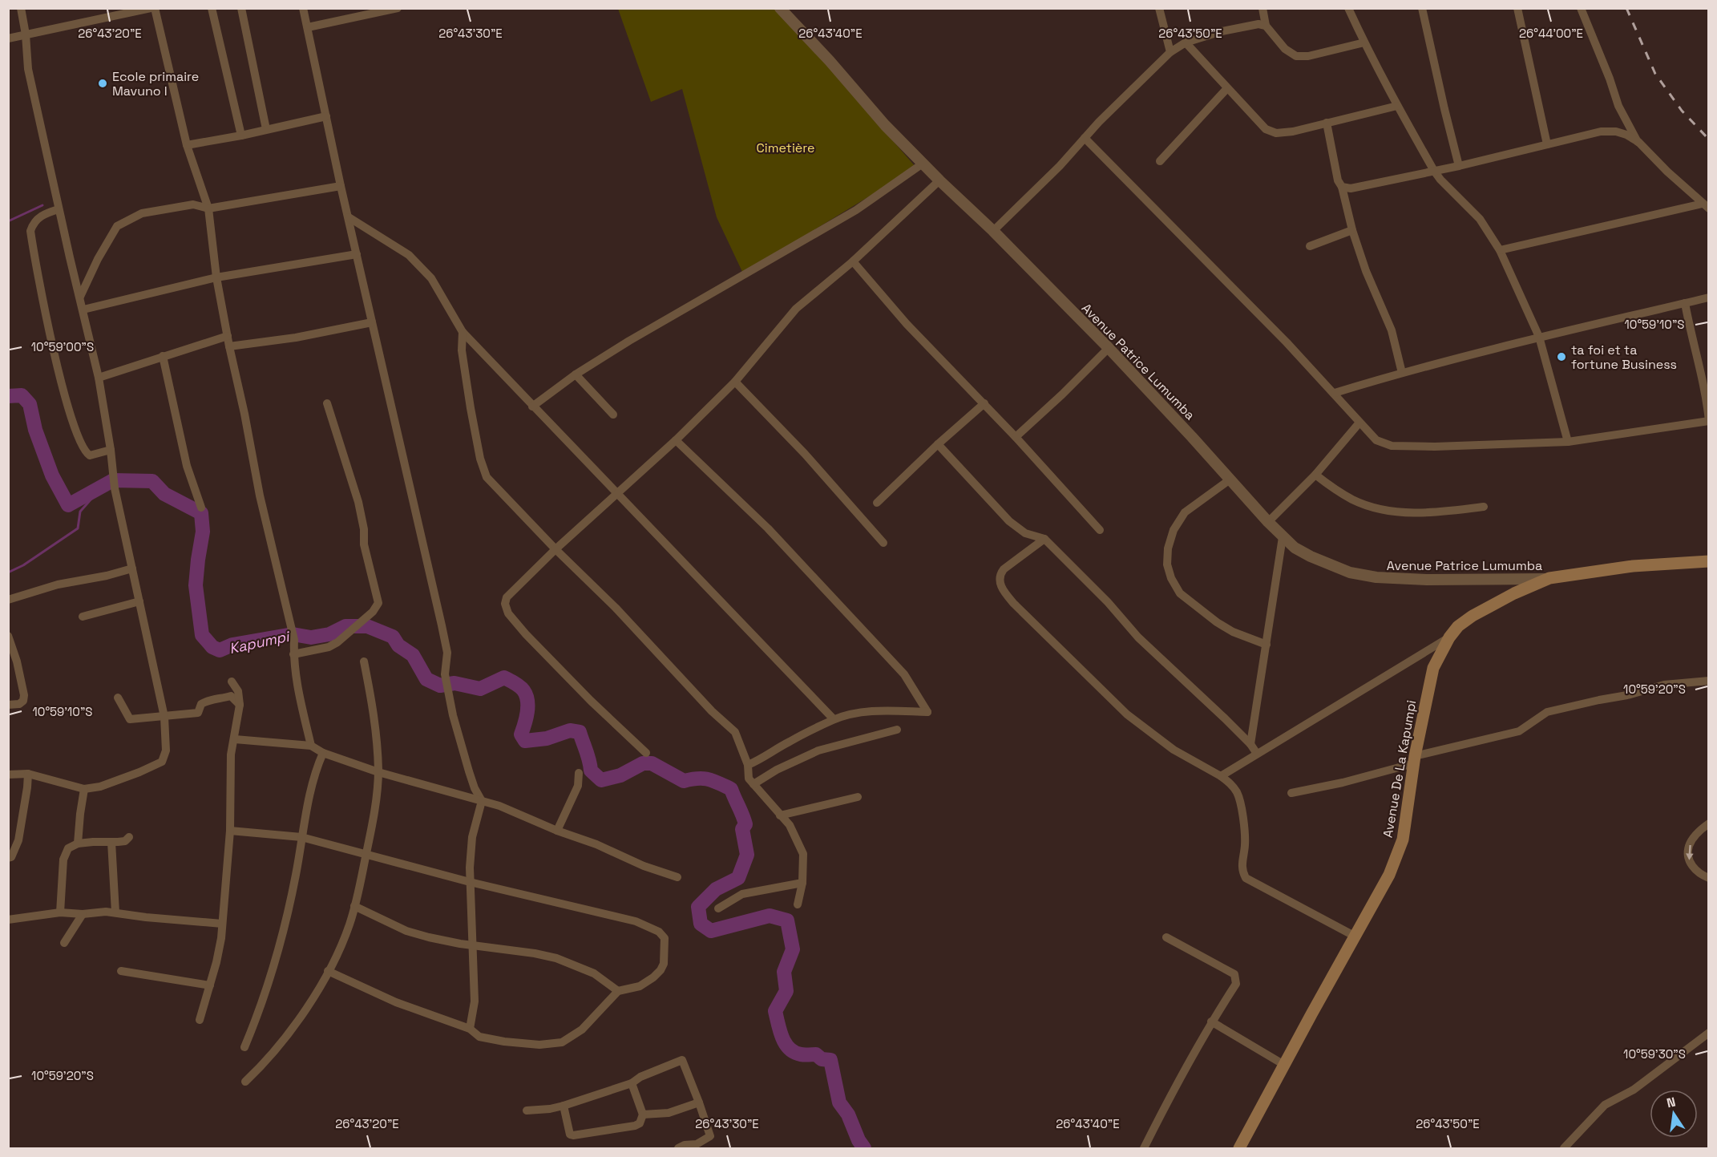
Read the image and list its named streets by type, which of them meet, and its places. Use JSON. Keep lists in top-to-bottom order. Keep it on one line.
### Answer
{"streets":{"main road":["Avenue De La Kapumpi"],"street":["Avenue Patrice Lumumba"]},"crossings":[["Avenue Patrice Lumumba","Avenue De La Kapumpi"]],"water":["Kapumpi"],"parks":["Cimetière"],"places":["Ecole primaire Mavuno I","ta foi et ta fortune Business"],"north":"top","coordinates":["26°43'20\"E","26°43'30\"E","26°43'40\"E","26°43'50\"E","26°44'00\"E","10°59'10\"S","10°59'00\"S","10°59'20\"S","10°59'30\"S"]}
